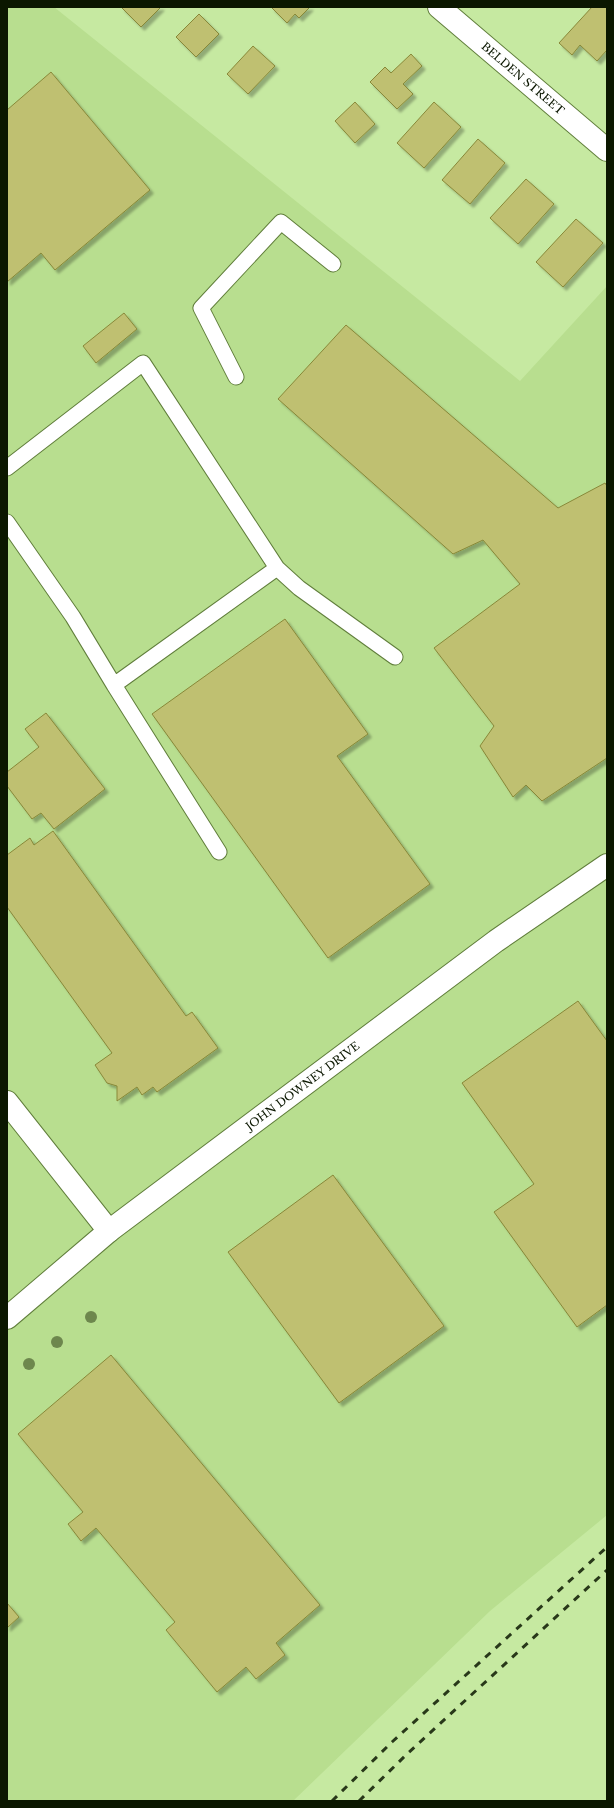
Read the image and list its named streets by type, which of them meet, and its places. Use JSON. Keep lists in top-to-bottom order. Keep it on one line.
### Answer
{"streets":{"street":["BELDEN STREET","JOHN DOWNEY DRIVE"]}}
